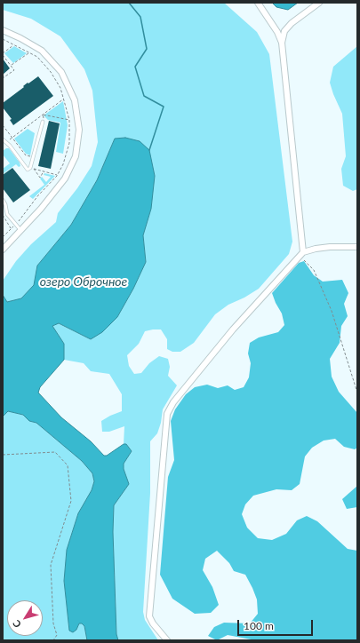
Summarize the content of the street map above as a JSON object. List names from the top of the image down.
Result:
{
  "water": ["озеро Оброчное"],
  "scale_bar": "100 m",
  "north": "bottom left"
}
